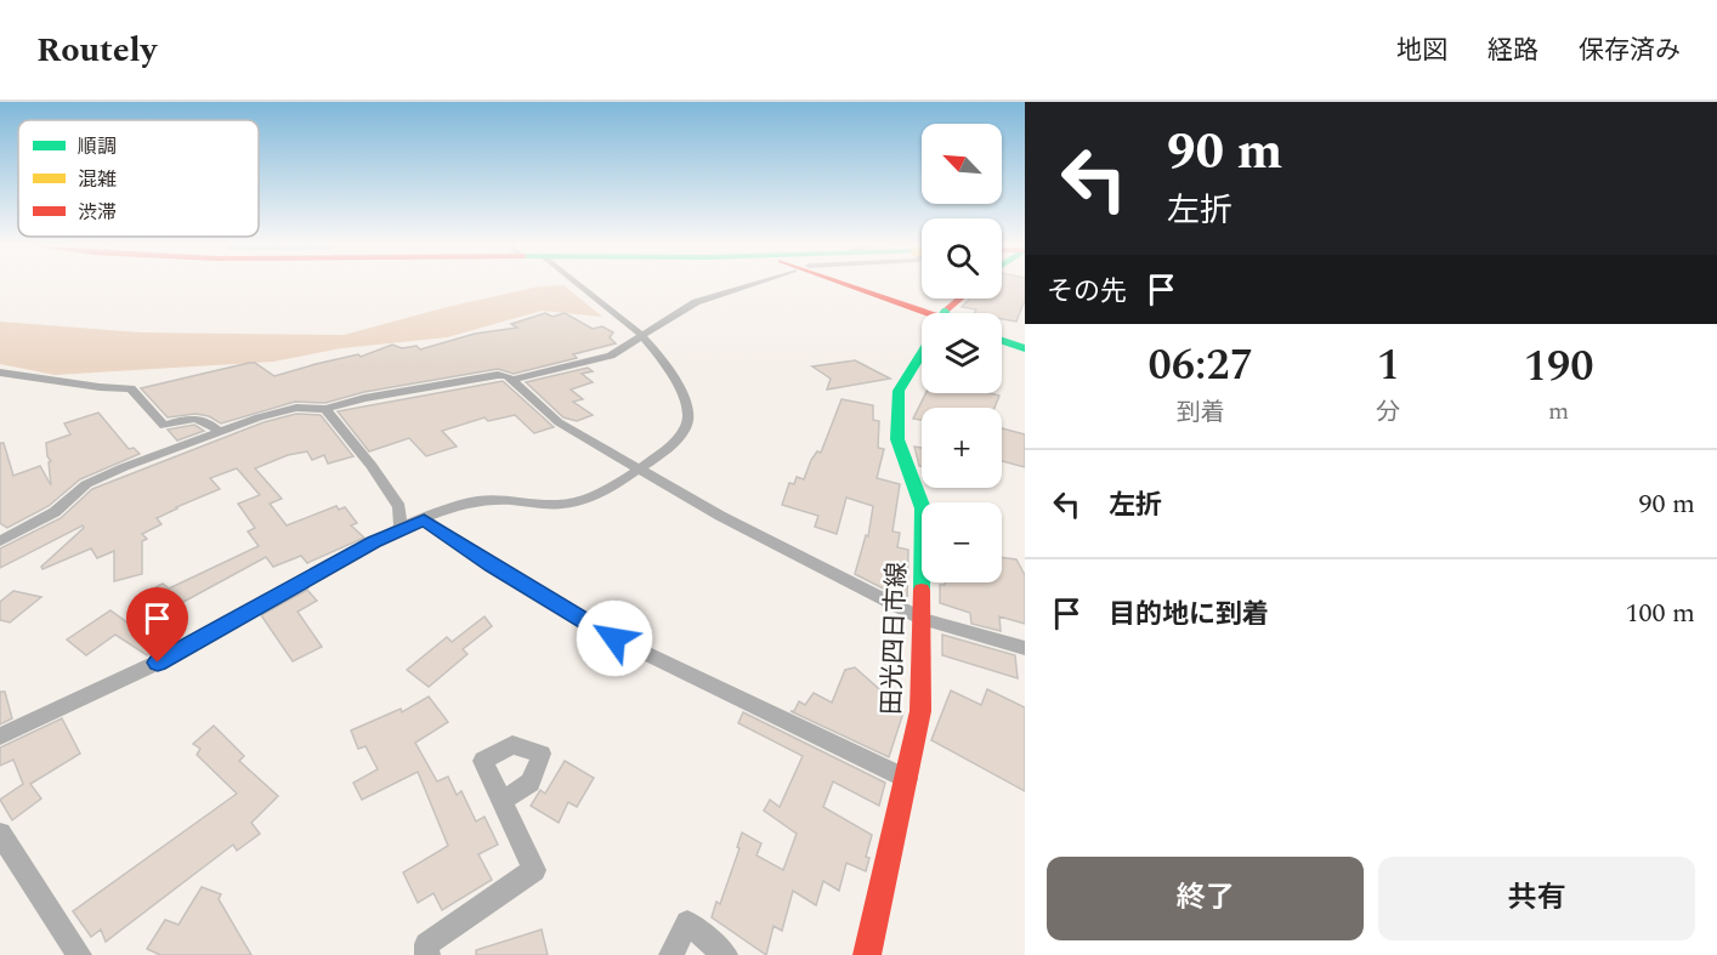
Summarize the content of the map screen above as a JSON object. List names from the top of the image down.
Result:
{
  "streets": {
    "main road": ["田光四日市線"]
  },
  "legend": ["順調", "混雑", "渋滞"],
  "north": "top left",
  "page": {
    "header": "Routely",
    "nav": ["地図", "経路", "保存済み"],
    "turn": ["90 m", "左折"],
    "map_buttons": ["+", "−"],
    "then": "その先",
    "eta": [
      "06:27",
      "到着",
      "1",
      "分",
      "190",
      "m"
    ],
    "list": [
      {
        "name": "左折",
        "value": "90 m"
      },
      {
        "name": "目的地に到着",
        "value": "100 m"
      }
    ],
    "buttons": ["終了", "共有"]
  }
}
